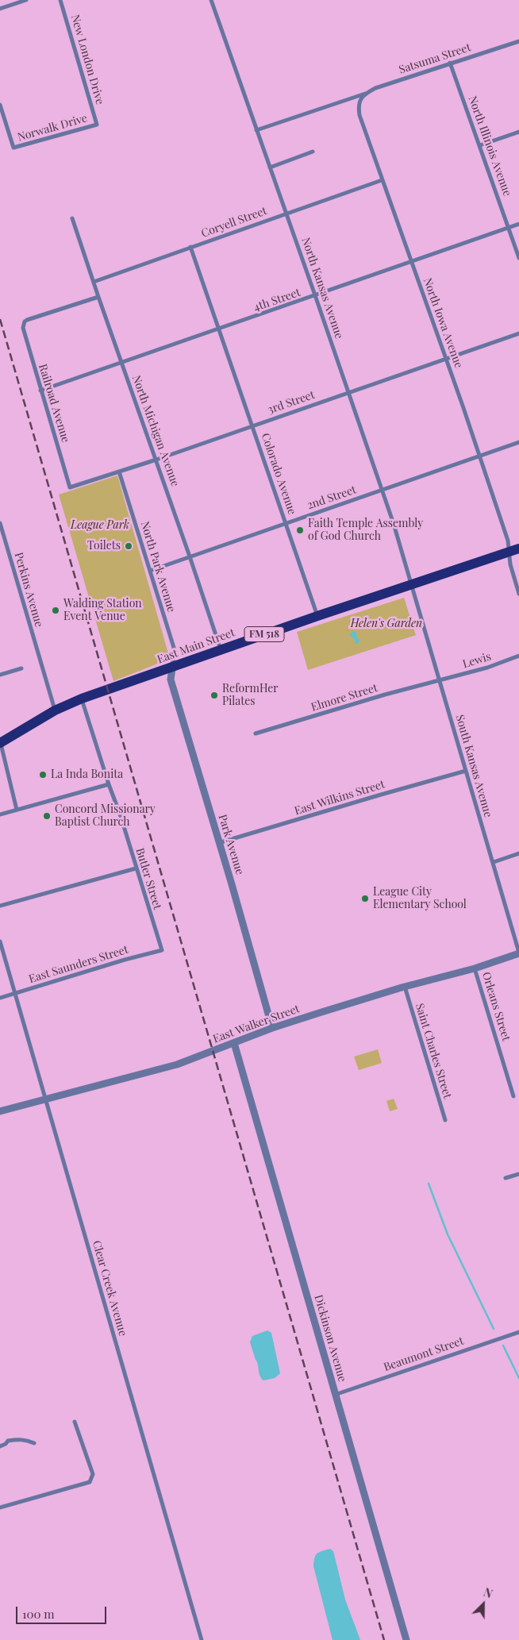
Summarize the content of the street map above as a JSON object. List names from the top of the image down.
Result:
{
  "streets": {
    "main road": ["FM 518", "East Main Street"],
    "street": [
      "Satsuma Street",
      "New London Drive",
      "Norwalk Drive",
      "North Illinois Avenue",
      "Coryell Street",
      "North Kansas Avenue",
      "4th Street",
      "North Iowa Avenue",
      "3rd Street",
      "Railroad Avenue",
      "North Michigan Avenue",
      "Colorado Avenue",
      "2nd Street",
      "North Park Avenue",
      "Perkins Avenue",
      "Lewis",
      "Elmore Street",
      "South Kansas Avenue",
      "East Wilkins Street",
      "Park Avenue",
      "Butler Street",
      "East Saunders Street",
      "Orleans Street",
      "East Walker Street",
      "Saint Charles Street",
      "Clear Creek Avenue",
      "Dickinson Avenue",
      "Beaumont Street"
    ]
  },
  "crossings": [
    ["Satsuma Street", "North Illinois Avenue"],
    ["Satsuma Street", "North Iowa Avenue"],
    ["New London Drive", "Norwalk Drive"],
    ["North Illinois Avenue", "4th Street"],
    ["Coryell Street", "North Kansas Avenue"],
    ["Coryell Street", "North Iowa Avenue"],
    ["Coryell Street", "North Michigan Avenue"],
    ["Coryell Street", "Colorado Avenue"],
    ["North Kansas Avenue", "4th Street"],
    ["North Kansas Avenue", "3rd Street"],
    ["North Kansas Avenue", "2nd Street"],
    ["North Kansas Avenue", "East Main Street"],
    ["North Kansas Avenue", "South Kansas Avenue"],
    ["4th Street", "North Iowa Avenue"],
    ["4th Street", "Railroad Avenue"],
    ["4th Street", "North Michigan Avenue"],
    ["4th Street", "Colorado Avenue"],
    ["North Iowa Avenue", "3rd Street"],
    ["North Iowa Avenue", "2nd Street"],
    ["North Iowa Avenue", "East Main Street"],
    ["3rd Street", "Railroad Avenue"],
    ["3rd Street", "North Michigan Avenue"],
    ["3rd Street", "Colorado Avenue"],
    ["3rd Street", "North Park Avenue"],
    ["Railroad Avenue", "North Michigan Avenue"],
    ["North Michigan Avenue", "2nd Street"],
    ["North Michigan Avenue", "East Main Street"],
    ["Colorado Avenue", "2nd Street"],
    ["Colorado Avenue", "East Main Street"],
    ["2nd Street", "North Park Avenue"],
    ["North Park Avenue", "East Main Street"],
    ["North Park Avenue", "Park Avenue"],
    ["Perkins Avenue", "East Main Street"],
    ["East Main Street", "South Kansas Avenue"],
    ["East Main Street", "Park Avenue"],
    ["East Main Street", "Butler Street"],
    ["Lewis", "Elmore Street"],
    ["Lewis", "South Kansas Avenue"],
    ["Elmore Street", "South Kansas Avenue"],
    ["South Kansas Avenue", "East Wilkins Street"],
    ["South Kansas Avenue", "East Walker Street"],
    ["East Wilkins Street", "Park Avenue"],
    ["Park Avenue", "East Walker Street"],
    ["Butler Street", "East Saunders Street"],
    ["East Saunders Street", "Clear Creek Avenue"],
    ["Orleans Street", "East Walker Street"],
    ["East Walker Street", "Saint Charles Street"],
    ["East Walker Street", "Clear Creek Avenue"],
    ["East Walker Street", "Dickinson Avenue"],
    ["Dickinson Avenue", "Beaumont Street"]
  ],
  "parks": ["League Park", "Helen's Garden"],
  "places": [
    "Faith Temple Assembly of God Church",
    "Toilets",
    "Walding Station Event Venue",
    "ReformHer Pilates",
    "La Inda Bonita",
    "Concord Missionary Baptist Church",
    "League City Elementary School"
  ],
  "scale_bar": "100 m",
  "north": "top right"
}
